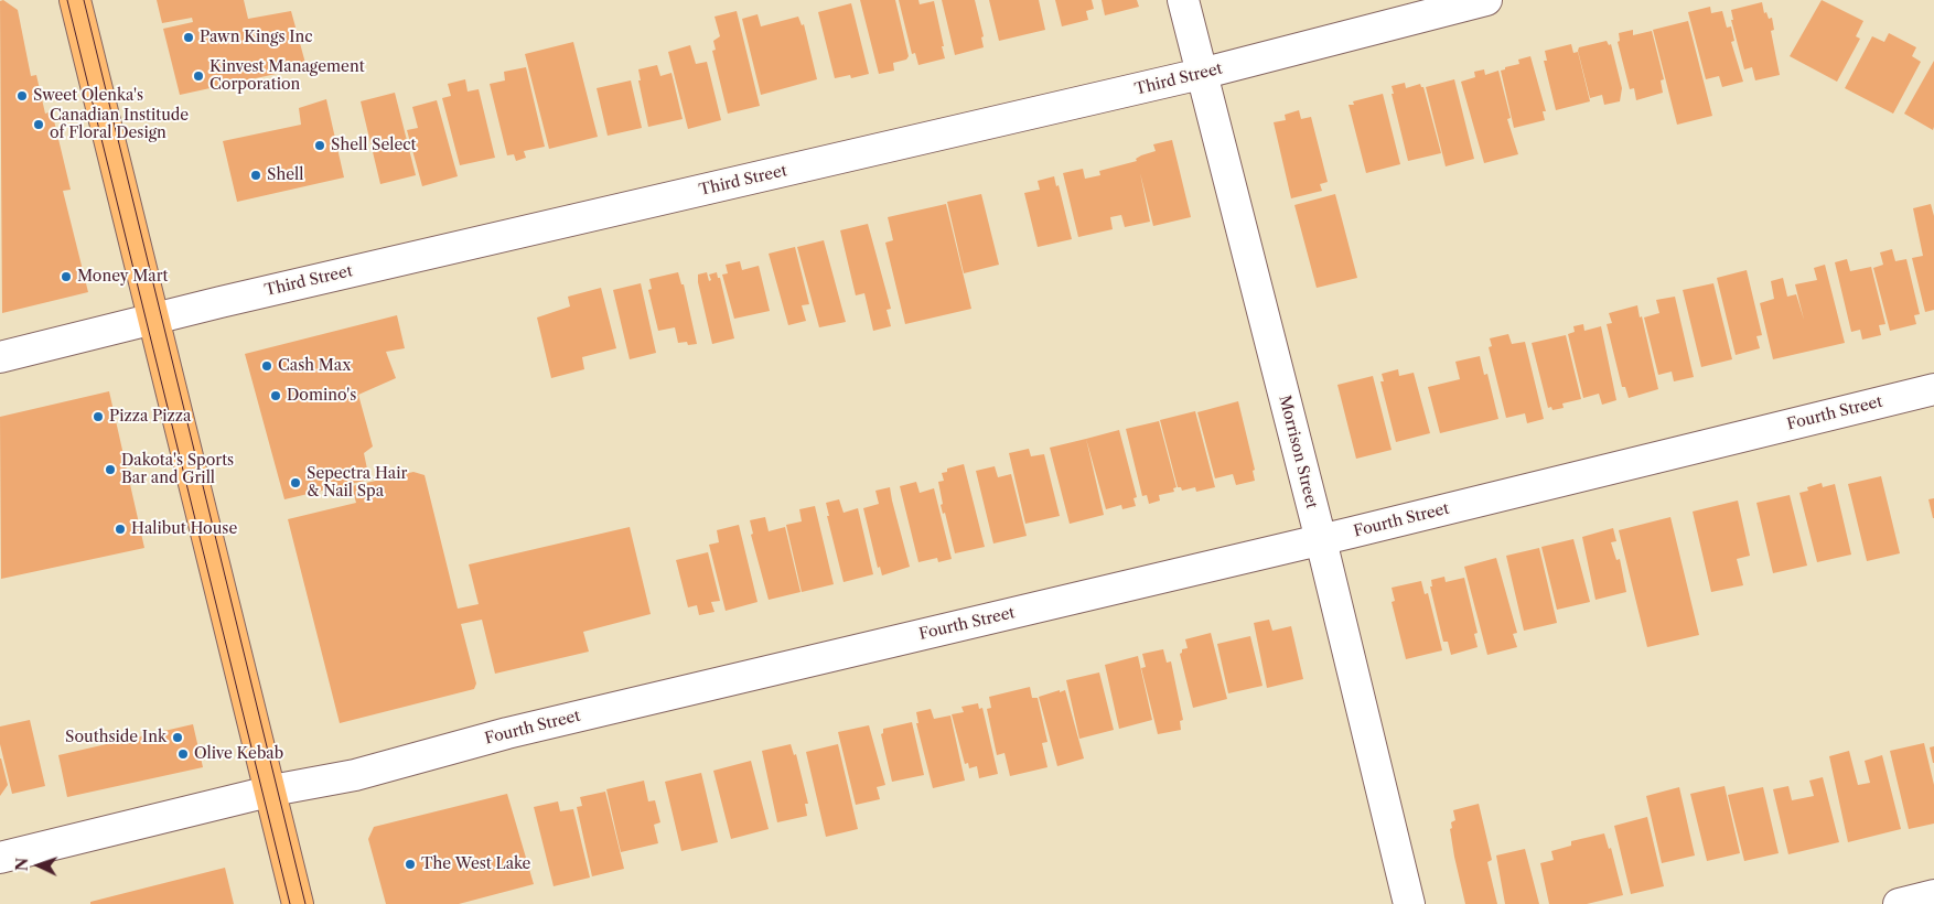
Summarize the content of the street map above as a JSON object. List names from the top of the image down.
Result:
{
  "streets": {
    "street": ["Third Street", "Fourth Street", "Morrison Street"]
  },
  "crossings": [
    ["Third Street", "Morrison Street"],
    ["Fourth Street", "Morrison Street"]
  ],
  "places": [
    "Pawn Kings Inc",
    "Kinvest Management Corporation",
    "Sweet Olenka's",
    "Canadian Institude of Floral Design",
    "Shell Select",
    "Shell",
    "Money Mart",
    "Cash Max",
    "Domino's",
    "Pizza Pizza",
    "Dakota's Sports Bar and Grill",
    "Sepectra Hair & Nail Spa",
    "Halibut House",
    "Southside Ink",
    "Olive Kebab",
    "The West Lake"
  ],
  "north": "left"
}
